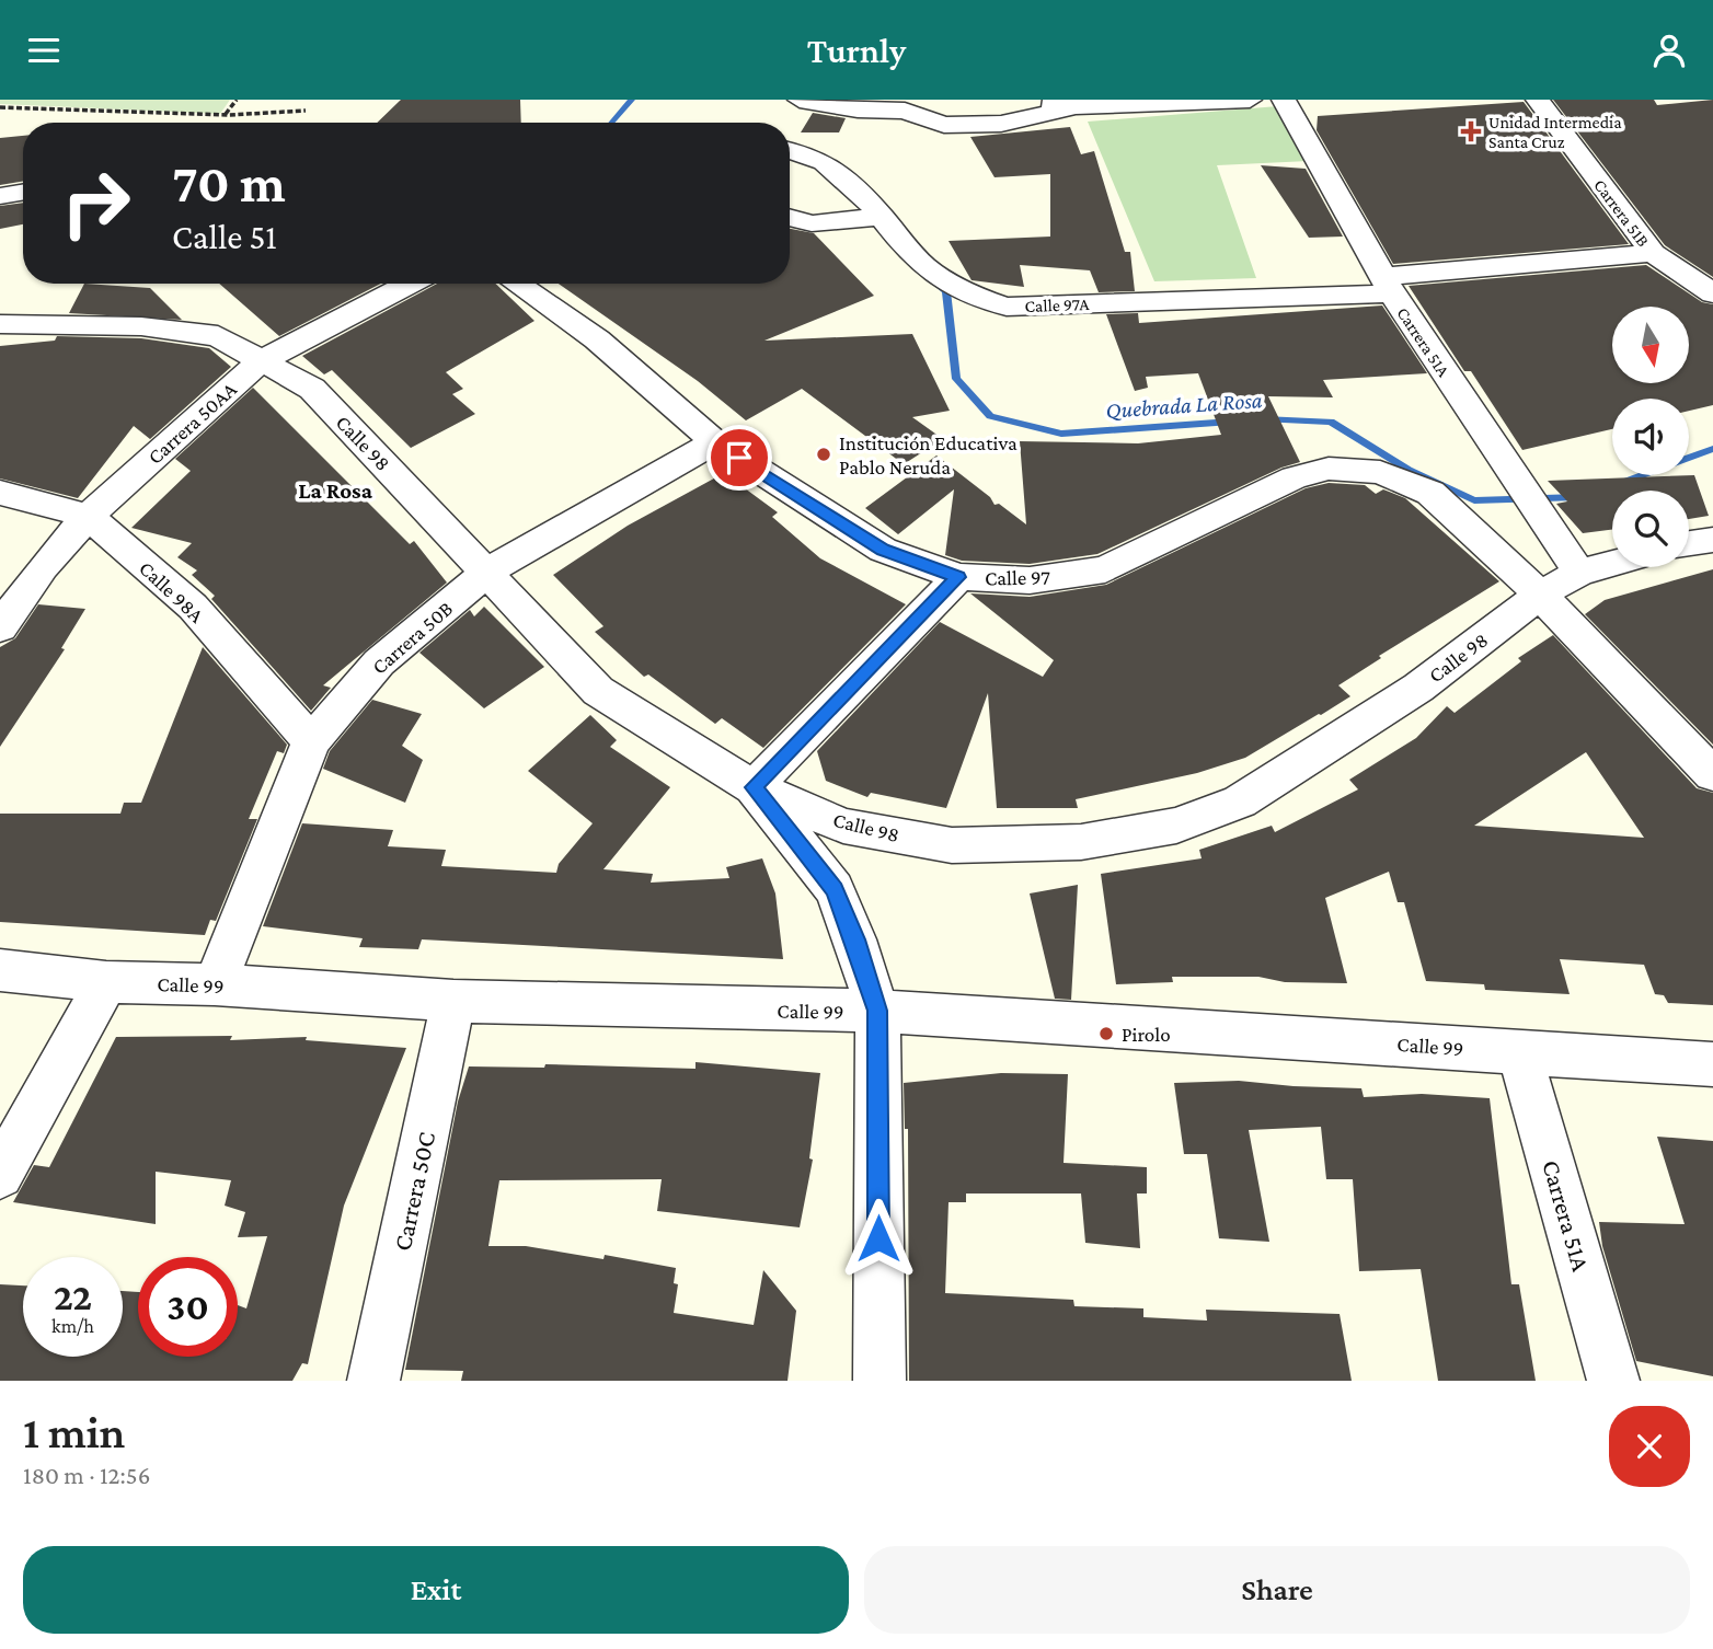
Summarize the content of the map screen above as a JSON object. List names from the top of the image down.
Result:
{
  "streets": {
    "street": [
      "Carrera 51B",
      "Calle 97A",
      "Carrera 51A",
      "Carrera 50AA",
      "Calle 98",
      "Calle 97",
      "Calle 98A",
      "Carrera 50B",
      "Calle 99",
      "Carrera 50C"
    ]
  },
  "crossings": [
    ["Carrera 51B", "Calle 97A"],
    ["Calle 97A", "Carrera 51A"],
    ["Carrera 51A", "Calle 98"],
    ["Carrera 51A", "Calle 99"],
    ["Carrera 50AA", "Calle 98"],
    ["Carrera 50AA", "Calle 98A"],
    ["Calle 98", "Calle 97"],
    ["Calle 98", "Carrera 50B"],
    ["Calle 97", "Carrera 50B"],
    ["Calle 98A", "Carrera 50B"],
    ["Carrera 50B", "Calle 99"],
    ["Calle 99", "Carrera 50C"]
  ],
  "districts": ["La Rosa"],
  "water": ["Quebrada La Rosa"],
  "places": {
    "health": ["Unidad Intermedia Santa Cruz"],
    "other": ["Institución Educativa Pablo Neruda", "Pirolo"]
  },
  "north": "bottom",
  "page": {
    "header": "Turnly",
    "turn": ["70 m", "Calle 51"],
    "speed": "22 km/h",
    "limit": "30",
    "heading": ["1 min", "180 m · 12:56"],
    "buttons": ["Exit", "Share"]
  }
}
